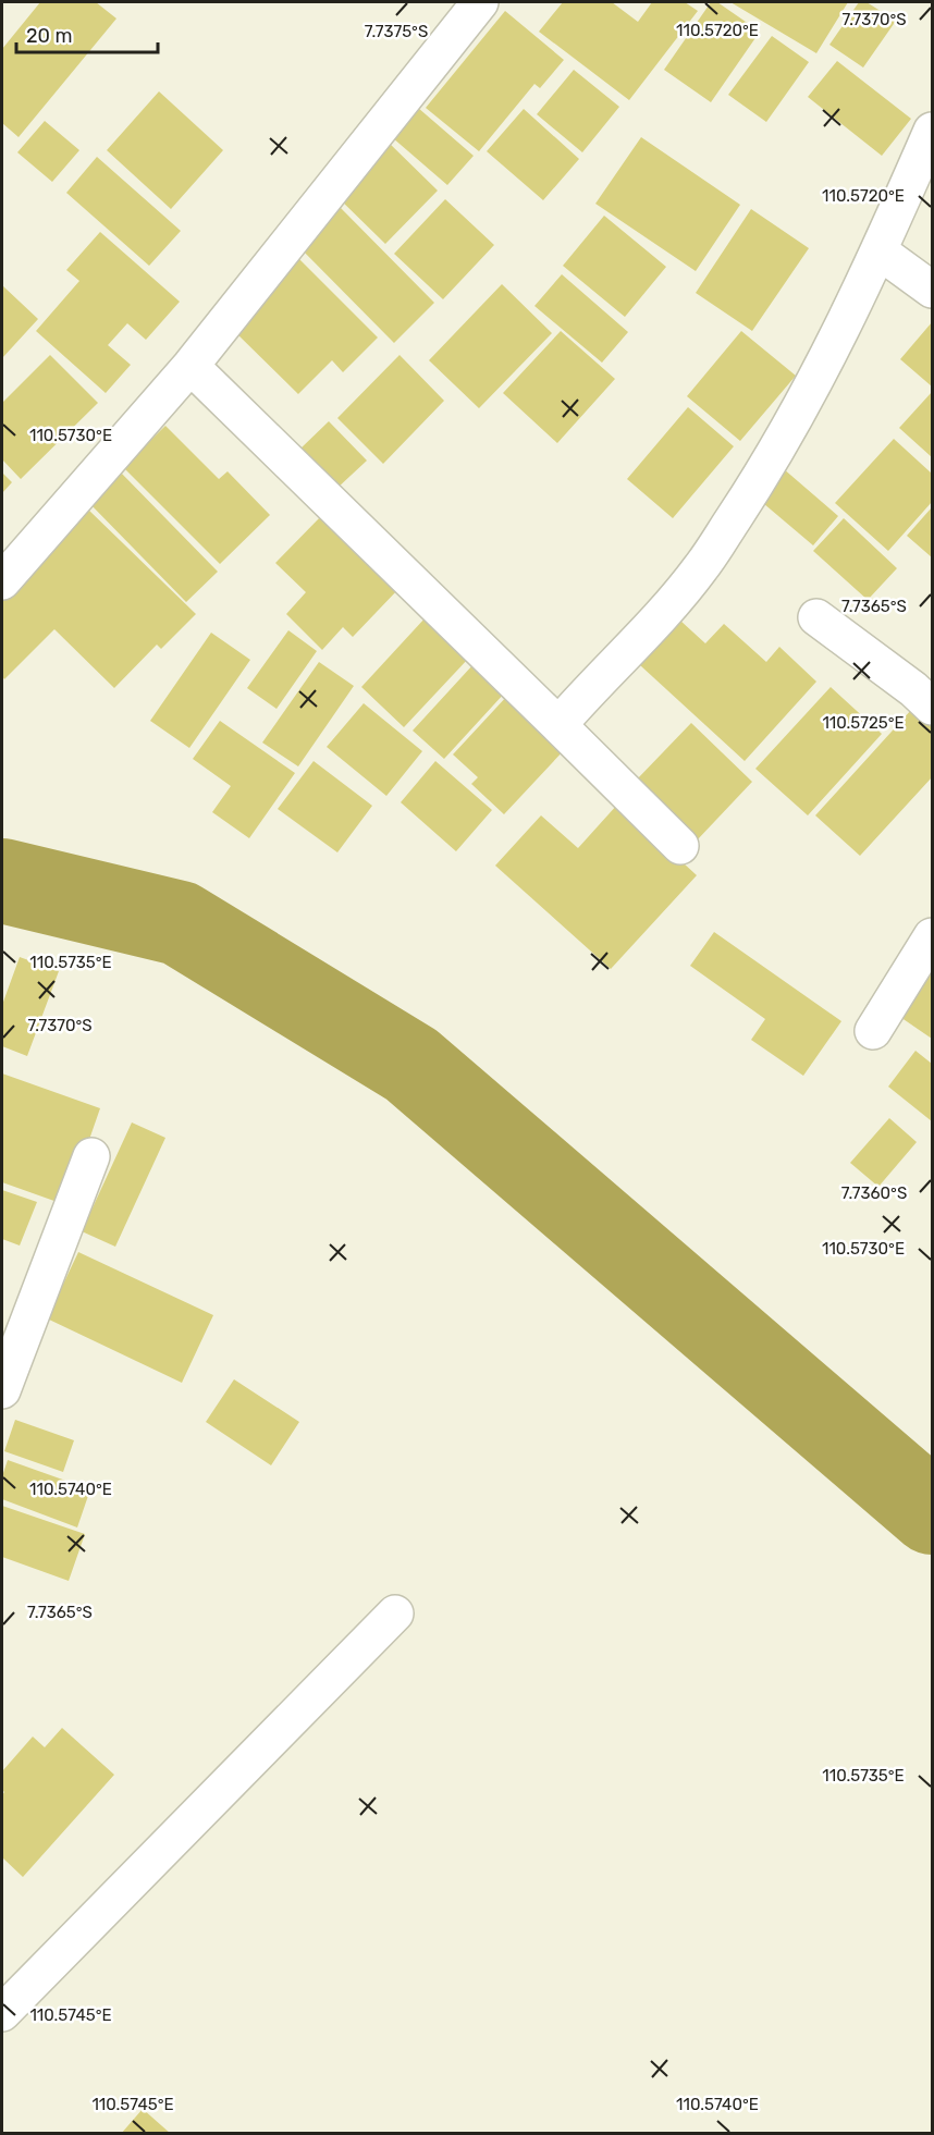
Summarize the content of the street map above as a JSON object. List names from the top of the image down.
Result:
{
  "scale_bar": "20 m",
  "coordinates": [
    "7.7370°S",
    "110.5720°E",
    "7.7375°S",
    "110.5730°E",
    "7.7365°S",
    "110.5725°E",
    "110.5735°E",
    "7.7360°S",
    "110.5740°E",
    "110.5745°E"
  ]
}
